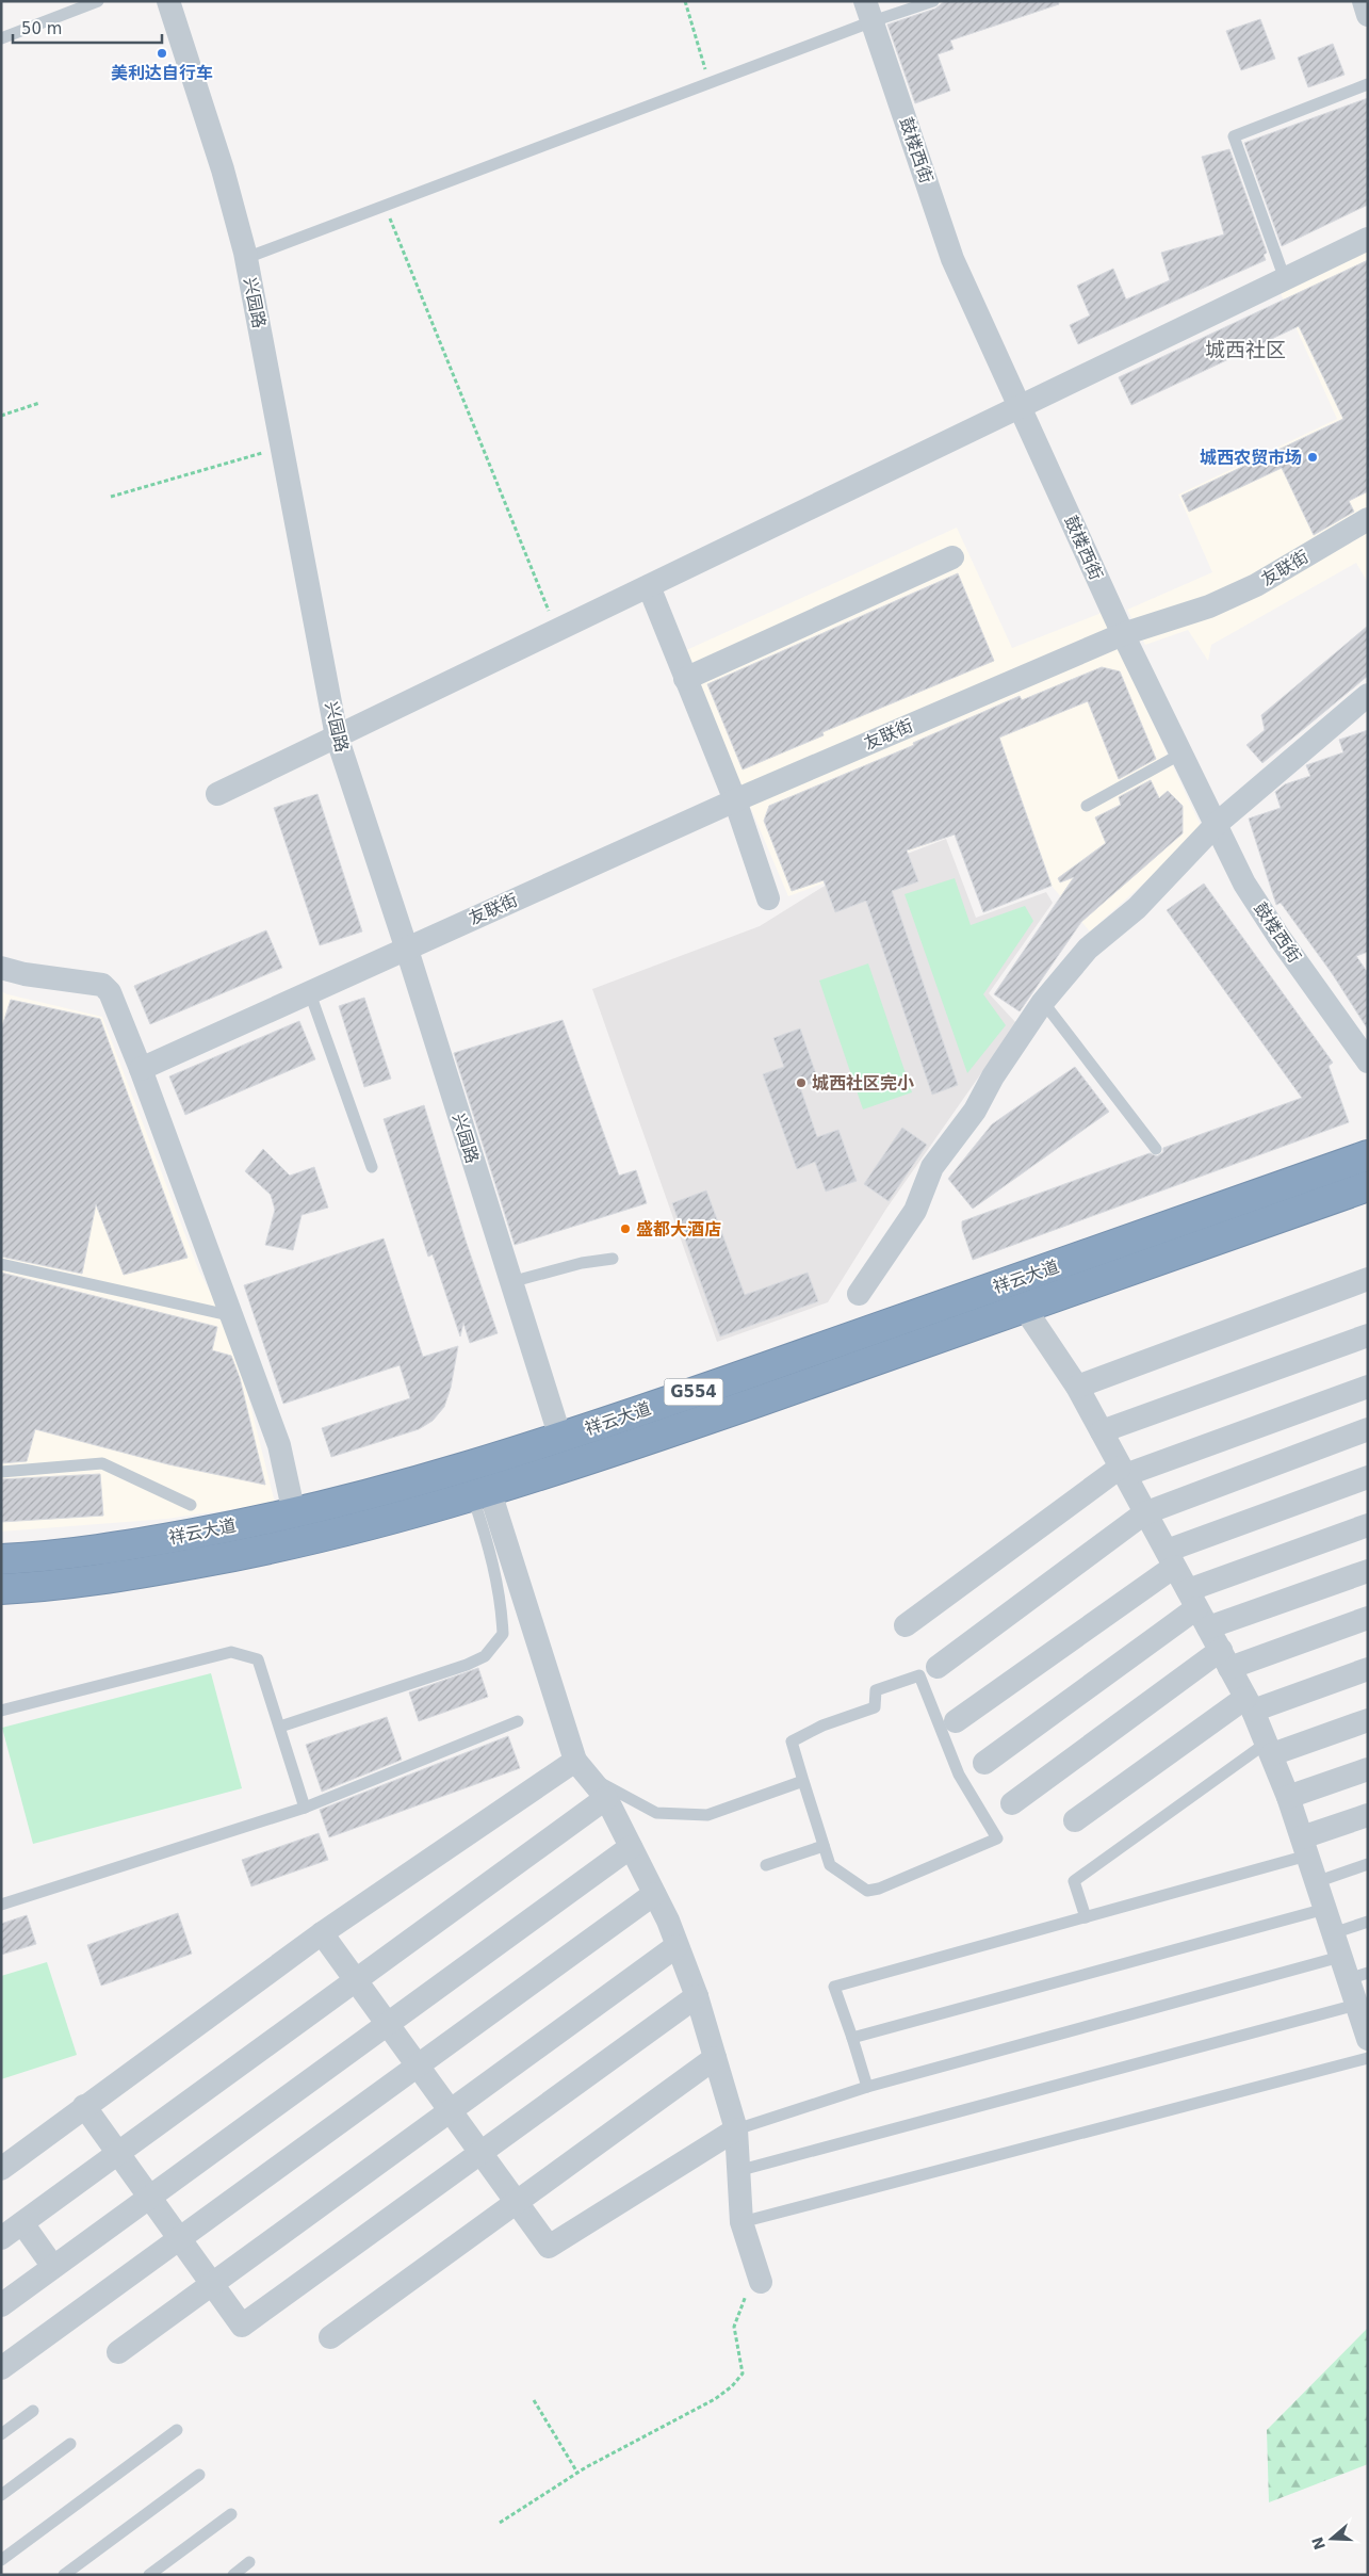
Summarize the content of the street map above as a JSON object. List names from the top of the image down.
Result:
{
  "streets": {
    "highway": ["祥云大道", "G554"],
    "street": ["鼓楼西街", "兴园路", "友联街"]
  },
  "crossings": [
    ["鼓楼西街", "友联街"],
    ["兴园路", "友联街"],
    ["兴园路", "祥云大道"]
  ],
  "districts": ["城西社区"],
  "places": [
    "美利达自行车",
    "城西农贸市场",
    "城西社区完小",
    "盛都大酒店"
  ],
  "scale_bar": "50 m",
  "north": "left"
}
